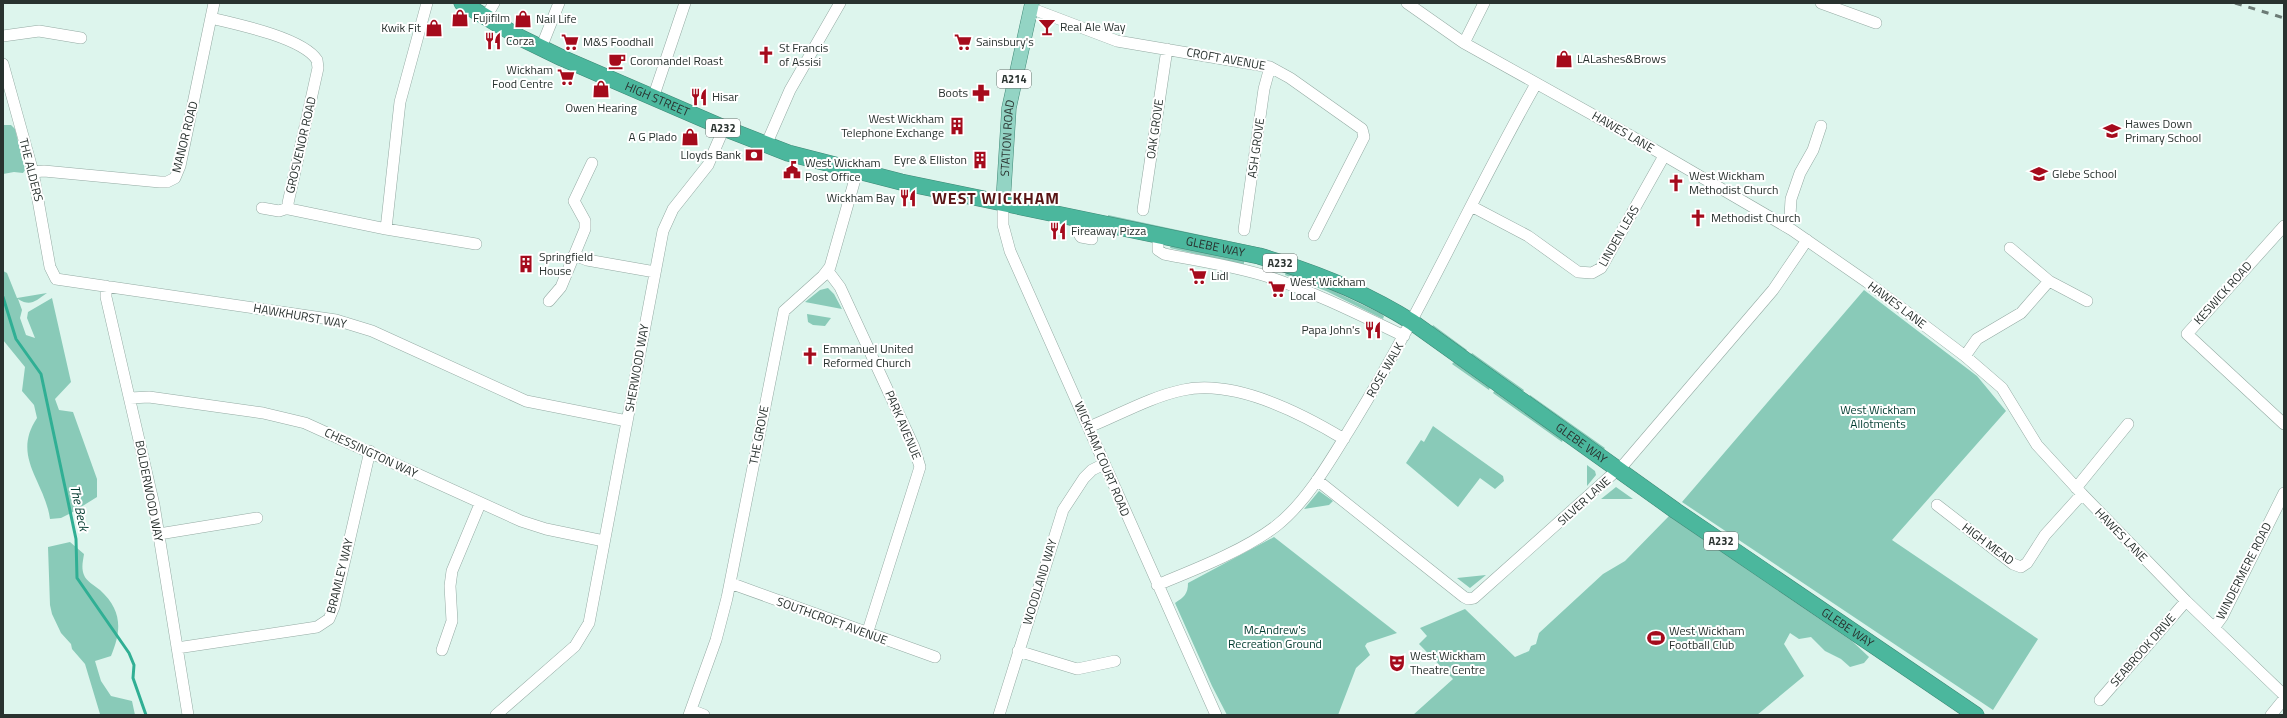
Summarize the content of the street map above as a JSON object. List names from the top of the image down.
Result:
{
  "streets": {
    "highway": ["HIGH STREET", "A232", "GLEBE WAY"],
    "main road": ["A214", "STATION ROAD"],
    "street": [
      "CROFT AVENUE",
      "OAK GROVE",
      "HAWES LANE",
      "MANOR ROAD",
      "GROSVENOR ROAD",
      "ASH GROVE",
      "THE ALDERS",
      "LINDEN LEAS",
      "KESWICK ROAD",
      "HAWKHURST WAY",
      "SHERWOOD WAY",
      "ROSE WALK",
      "PARK AVENUE",
      "THE GROVE",
      "CHESSINGTON WAY",
      "WICKHAM COURT ROAD",
      "BOLDERWOOD WAY",
      "SILVER LANE",
      "HIGH MEAD",
      "WINDERMERE ROAD",
      "BRAMLEY WAY",
      "WOODLAND WAY",
      "SOUTHCROFT AVENUE",
      "SEABROOK DRIVE"
    ]
  },
  "crossings": [
    ["CROFT AVENUE", "OAK GROVE"],
    ["CROFT AVENUE", "STATION ROAD"],
    ["CROFT AVENUE", "ASH GROVE"],
    ["HIGH STREET", "STATION ROAD"],
    ["HIGH STREET", "GLEBE WAY"],
    ["HIGH STREET", "SHERWOOD WAY"],
    ["HIGH STREET", "THE GROVE"],
    ["HIGH STREET", "WICKHAM COURT ROAD"],
    ["HAWES LANE", "LINDEN LEAS"],
    ["HAWES LANE", "ROSE WALK"],
    ["HAWES LANE", "SILVER LANE"],
    ["HAWES LANE", "HIGH MEAD"],
    ["HAWES LANE", "WINDERMERE ROAD"],
    ["HAWES LANE", "SEABROOK DRIVE"],
    ["MANOR ROAD", "GROSVENOR ROAD"],
    ["MANOR ROAD", "THE ALDERS"],
    ["STATION ROAD", "GLEBE WAY"],
    ["STATION ROAD", "WICKHAM COURT ROAD"],
    ["THE ALDERS", "HAWKHURST WAY"],
    ["LINDEN LEAS", "ROSE WALK"],
    ["GLEBE WAY", "ROSE WALK"],
    ["GLEBE WAY", "WICKHAM COURT ROAD"],
    ["GLEBE WAY", "SILVER LANE"],
    ["HAWKHURST WAY", "SHERWOOD WAY"],
    ["HAWKHURST WAY", "BOLDERWOOD WAY"],
    ["SHERWOOD WAY", "CHESSINGTON WAY"],
    ["ROSE WALK", "WICKHAM COURT ROAD"],
    ["ROSE WALK", "SILVER LANE"],
    ["PARK AVENUE", "THE GROVE"],
    ["PARK AVENUE", "SOUTHCROFT AVENUE"],
    ["THE GROVE", "SOUTHCROFT AVENUE"],
    ["CHESSINGTON WAY", "BOLDERWOOD WAY"],
    ["CHESSINGTON WAY", "BRAMLEY WAY"],
    ["WICKHAM COURT ROAD", "WOODLAND WAY"],
    ["BOLDERWOOD WAY", "BRAMLEY WAY"]
  ],
  "districts": ["WEST WICKHAM"],
  "water": ["The Beck"],
  "parks": ["West Wickham Allotments", "McAndrew's Recreation Ground"],
  "places": {
    "shop": [
      "Fujifilm",
      "Nail Life",
      "Kwik Fit",
      "LALashes&Brows",
      "Owen Hearing",
      "A G Plado"
    ],
    "bar": ["Real Ale Way"],
    "restaurant": [
      "Corza",
      "Hisar",
      "Wickham Bay",
      "Fireaway Pizza",
      "Papa John's"
    ],
    "supermarket": [
      "M&S Foodhall",
      "Sainsbury's",
      "Wickham Food Centre",
      "Lidl",
      "West Wickham Local"
    ],
    "church": [
      "St Francis of Assisi",
      "West Wickham Methodist Church",
      "Methodist Church",
      "Emmanuel United Reformed Church"
    ],
    "cafe": ["Coromandel Roast"],
    "pharmacy": ["Boots"],
    "building": ["West Wickham Telephone Exchange", "Eyre & Elliston", "Springfield House"],
    "school or university": ["Hawes Down Primary School", "Glebe School"],
    "bank": ["Lloyds Bank"],
    "public building": ["West Wickham Post Office"],
    "sports": ["West Wickham Football Club"],
    "theatre": ["West Wickham Theatre Centre"]
  }
}
